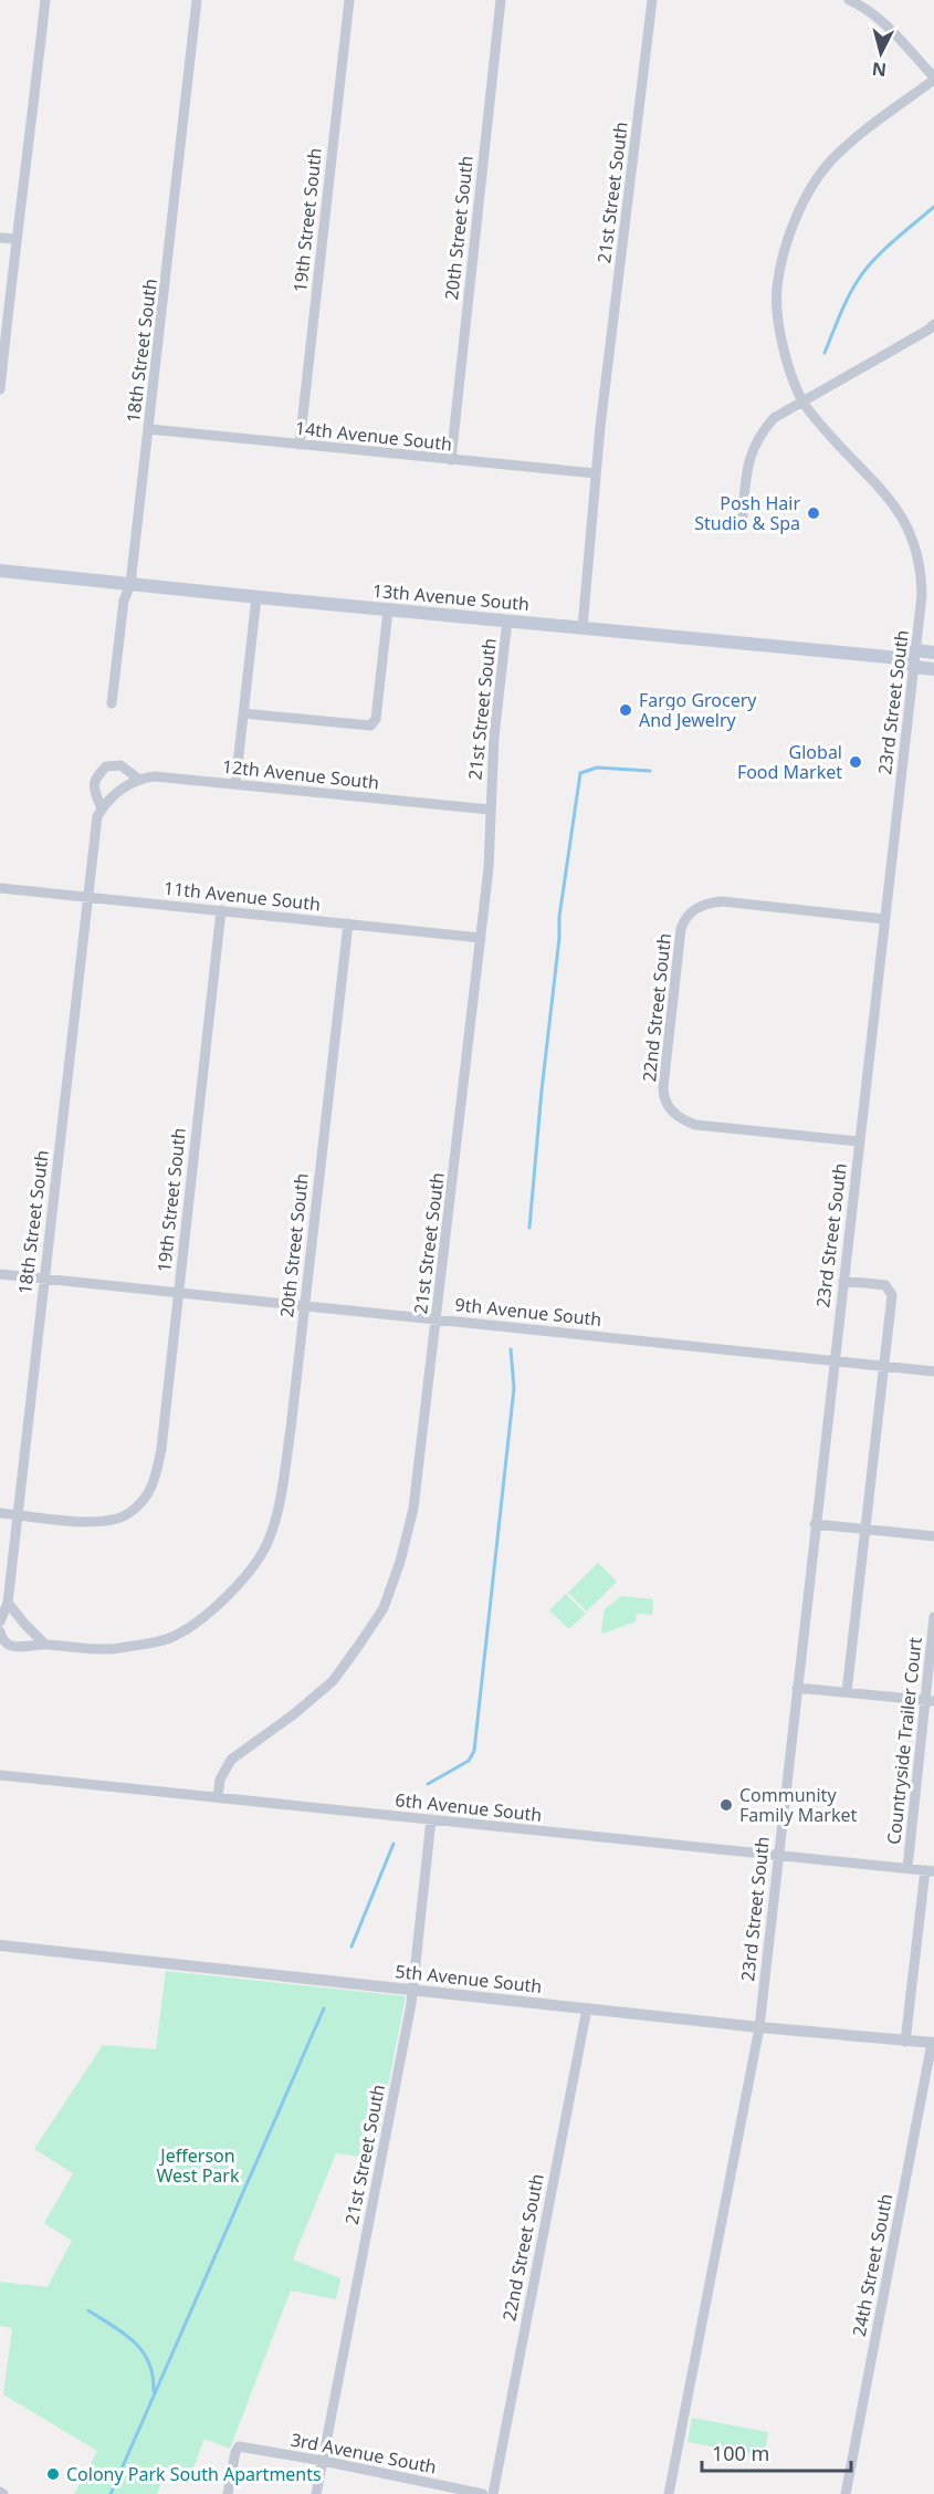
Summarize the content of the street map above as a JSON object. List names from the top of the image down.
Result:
{
  "streets": {
    "main road": ["13th Avenue South"],
    "street": [
      "21st Street South",
      "19th Street South",
      "20th Street South",
      "18th Street South",
      "14th Avenue South",
      "23rd Street South",
      "12th Avenue South",
      "11th Avenue South",
      "22nd Street South",
      "9th Avenue South",
      "Countryside Trailer Court",
      "6th Avenue South",
      "5th Avenue South",
      "24th Street South",
      "3rd Avenue South"
    ]
  },
  "crossings": [
    ["21st Street South", "14th Avenue South"],
    ["21st Street South", "13th Avenue South"],
    ["21st Street South", "12th Avenue South"],
    ["21st Street South", "11th Avenue South"],
    ["21st Street South", "9th Avenue South"],
    ["21st Street South", "6th Avenue South"],
    ["21st Street South", "5th Avenue South"],
    ["21st Street South", "3rd Avenue South"],
    ["19th Street South", "18th Street South"],
    ["19th Street South", "14th Avenue South"],
    ["19th Street South", "11th Avenue South"],
    ["19th Street South", "9th Avenue South"],
    ["20th Street South", "14th Avenue South"],
    ["20th Street South", "11th Avenue South"],
    ["20th Street South", "9th Avenue South"],
    ["18th Street South", "14th Avenue South"],
    ["18th Street South", "13th Avenue South"],
    ["18th Street South", "12th Avenue South"],
    ["18th Street South", "11th Avenue South"],
    ["18th Street South", "9th Avenue South"],
    ["13th Avenue South", "23rd Street South"],
    ["23rd Street South", "22nd Street South"],
    ["23rd Street South", "9th Avenue South"],
    ["23rd Street South", "6th Avenue South"],
    ["23rd Street South", "5th Avenue South"],
    ["22nd Street South", "5th Avenue South"],
    ["Countryside Trailer Court", "6th Avenue South"],
    ["5th Avenue South", "24th Street South"]
  ],
  "parks": ["Jefferson West Park"],
  "places": [
    "Posh Hair Studio & Spa",
    "Fargo Grocery And Jewelry",
    "Global Food Market",
    "Community Family Market",
    "Colony Park South Apartments"
  ],
  "scale_bar": "100 m",
  "north": "bottom"
}
